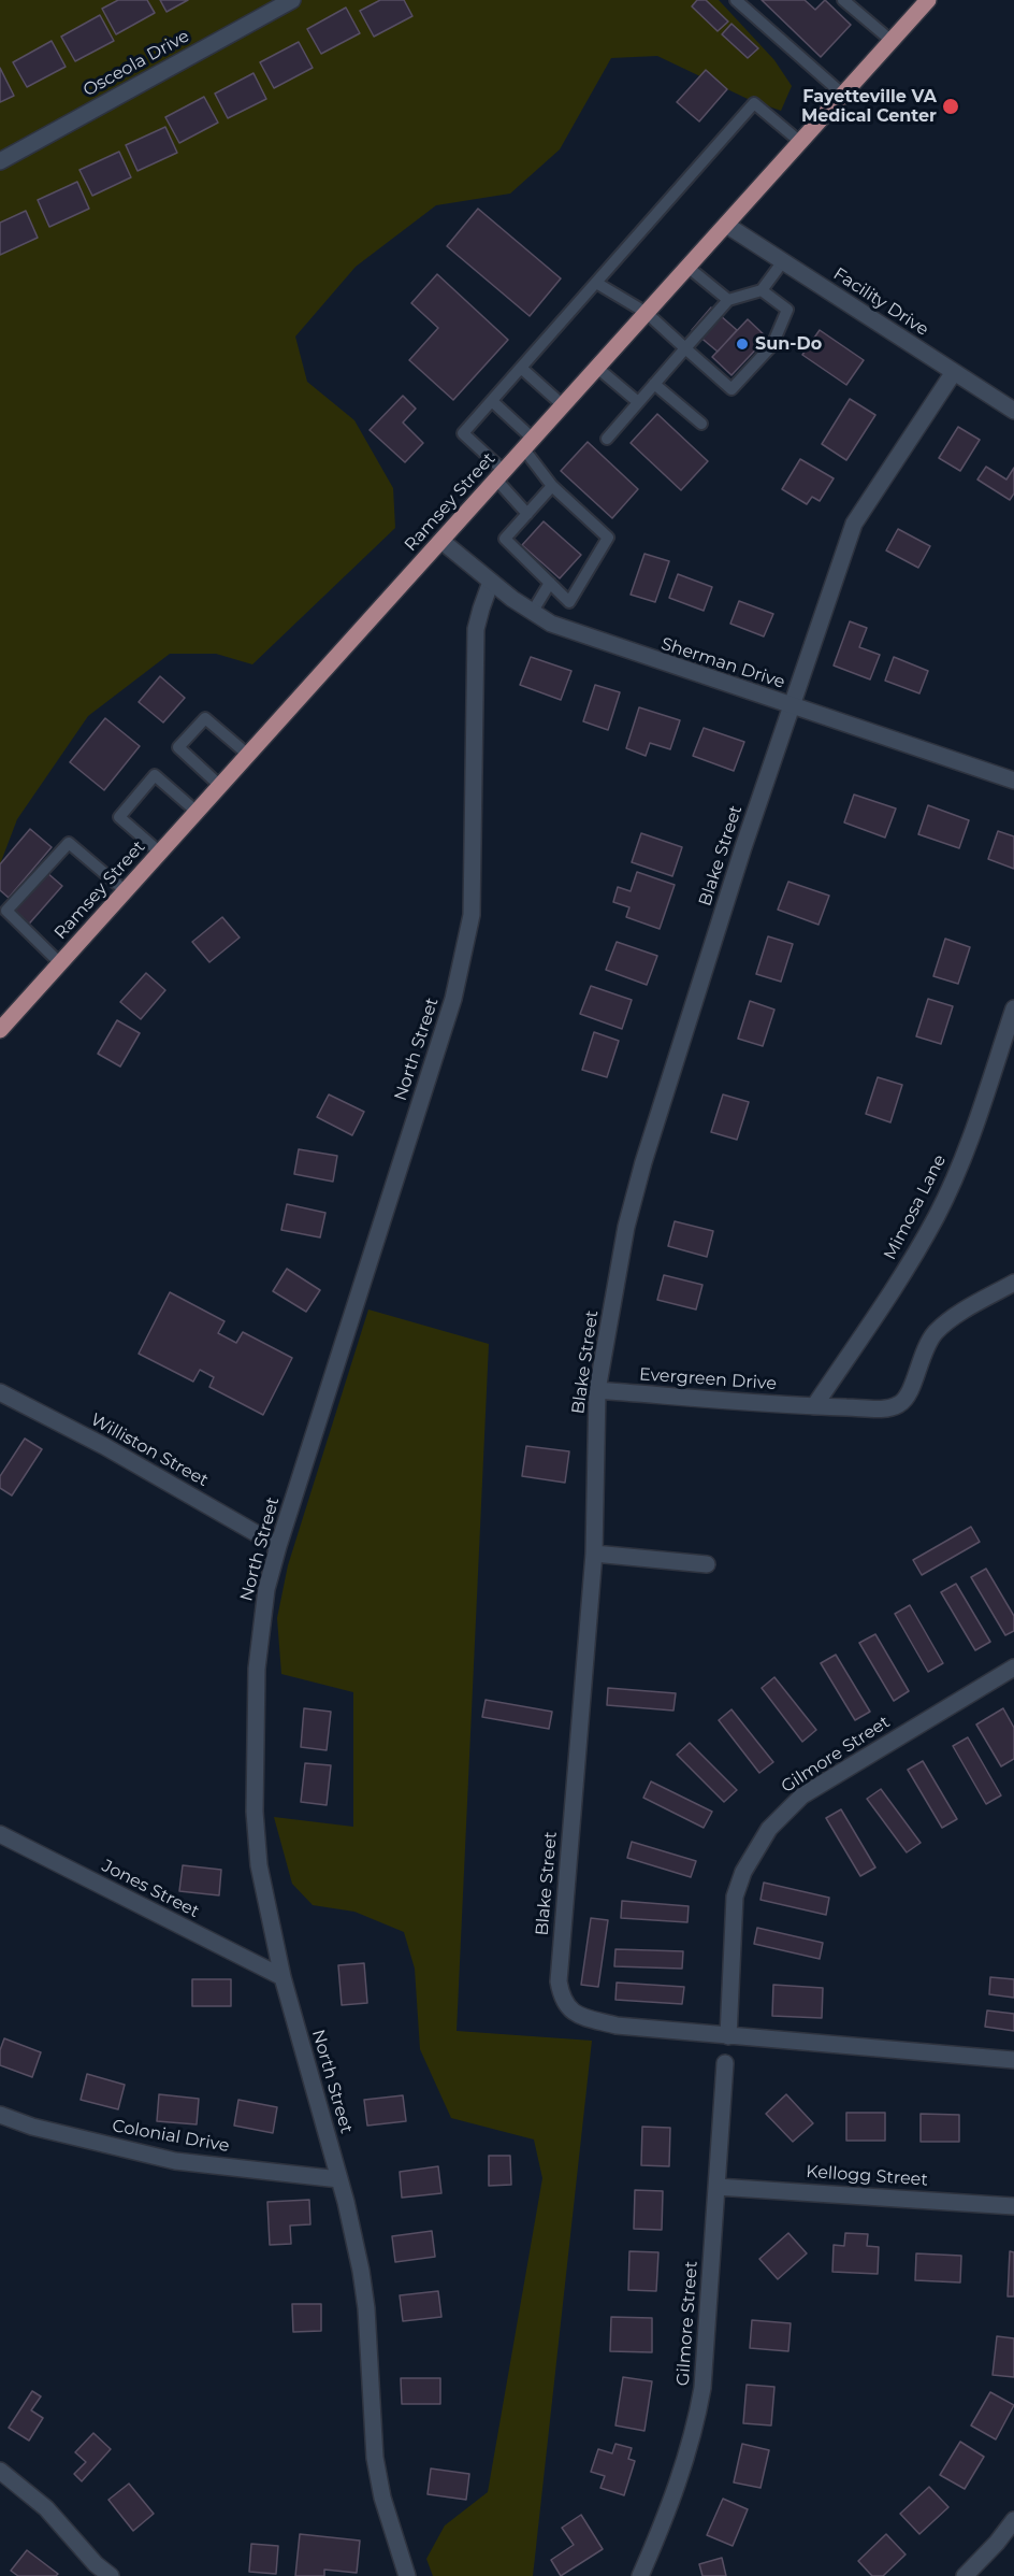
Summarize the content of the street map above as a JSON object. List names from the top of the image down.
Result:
{
  "streets": {
    "main road": ["Ramsey Street"],
    "street": [
      "Osceola Drive",
      "Facility Drive",
      "Sherman Drive",
      "Blake Street",
      "North Street",
      "Mimosa Lane",
      "Evergreen Drive",
      "Williston Street",
      "Gilmore Street",
      "Jones Street",
      "Colonial Drive",
      "Kellogg Street"
    ]
  },
  "crossings": [
    ["Facility Drive", "Ramsey Street"],
    ["Facility Drive", "Blake Street"],
    ["Ramsey Street", "Sherman Drive"],
    ["Sherman Drive", "Blake Street"],
    ["Sherman Drive", "North Street"],
    ["Blake Street", "Evergreen Drive"],
    ["Blake Street", "Gilmore Street"],
    ["North Street", "Williston Street"],
    ["North Street", "Jones Street"],
    ["North Street", "Colonial Drive"],
    ["Mimosa Lane", "Evergreen Drive"],
    ["Gilmore Street", "Kellogg Street"]
  ],
  "places": ["Fayetteville VA Medical Center", "Sun-Do"]
}
